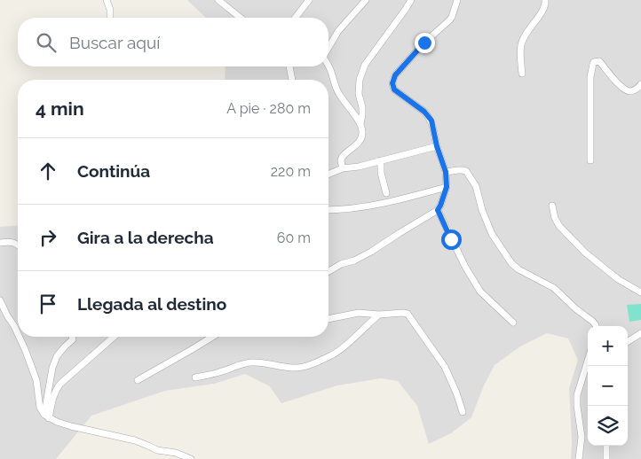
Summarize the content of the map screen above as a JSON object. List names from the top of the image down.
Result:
{
  "page": {
    "search": "Buscar aquí",
    "heading": ["4 min", "A pie · 280 m"],
    "list": [
      ["Continúa", "220 m"],
      ["Gira a la derecha", "60 m"],
      "Llegada al destino"
    ],
    "map_buttons": ["+", "−"]
  }
}
